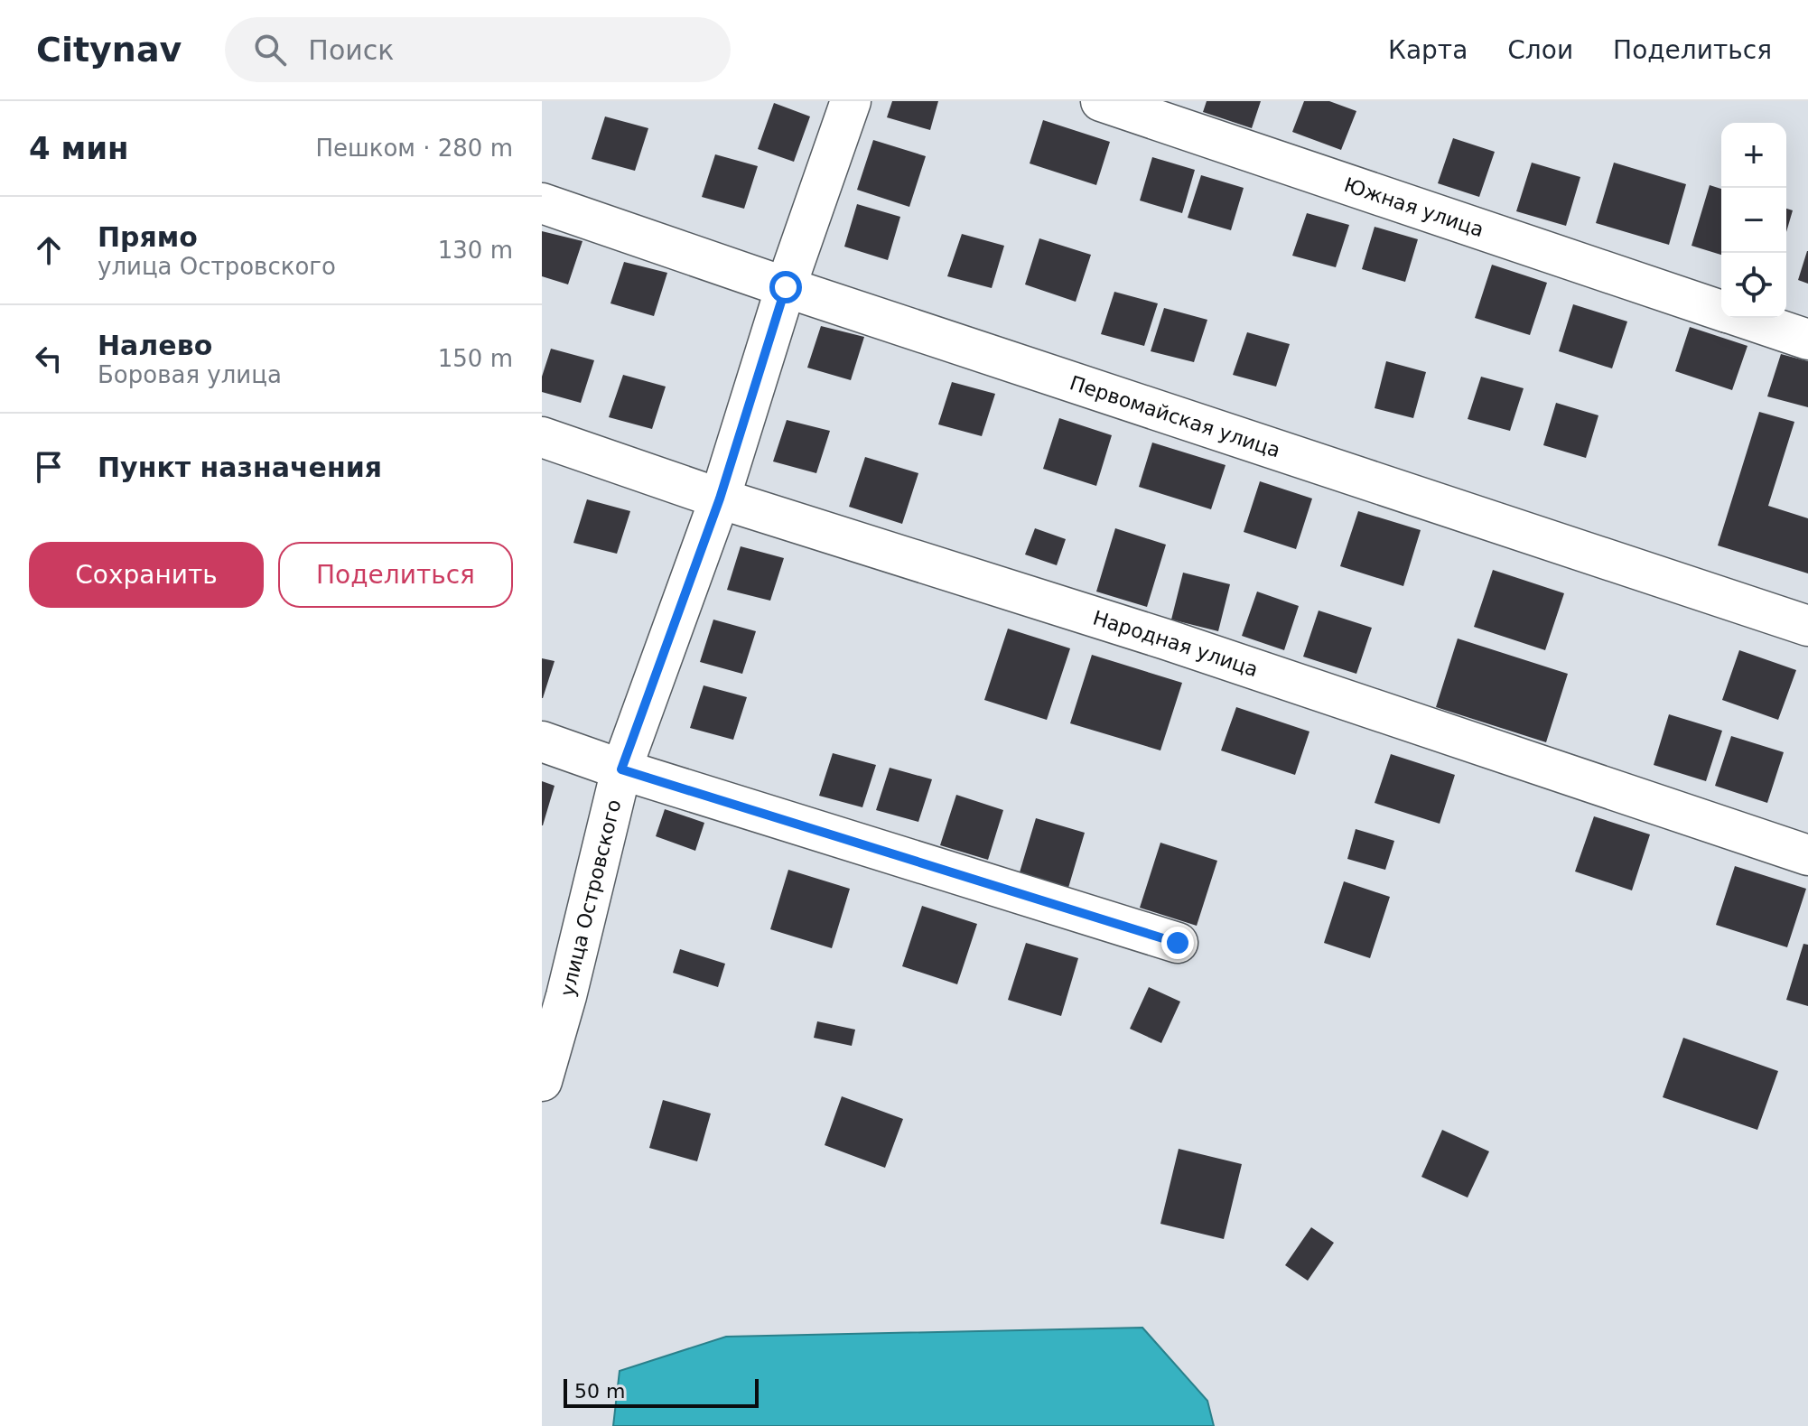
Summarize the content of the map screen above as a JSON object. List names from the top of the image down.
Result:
{
  "streets": {
    "street": [
      "Южная улица",
      "Первомайская улица",
      "Народная улица",
      "улица Островского"
    ]
  },
  "crossings": [
    ["Первомайская улица", "улица Островского"],
    ["Народная улица", "улица Островского"]
  ],
  "scale_bar": "50 m",
  "page": {
    "header": "Citynav",
    "search": "Поиск",
    "nav": ["Карта", "Слои", "Поделиться"],
    "heading": ["4 мин", "Пешком · 280 m"],
    "map_buttons": ["+", "−"],
    "list": [
      ["Прямо", "улица Островского", "130 m"],
      ["Налево", "Боровая улица", "150 m"],
      "Пункт назначения"
    ],
    "buttons": ["Сохранить", "Поделиться"],
    "scale": "50 m"
  }
}
